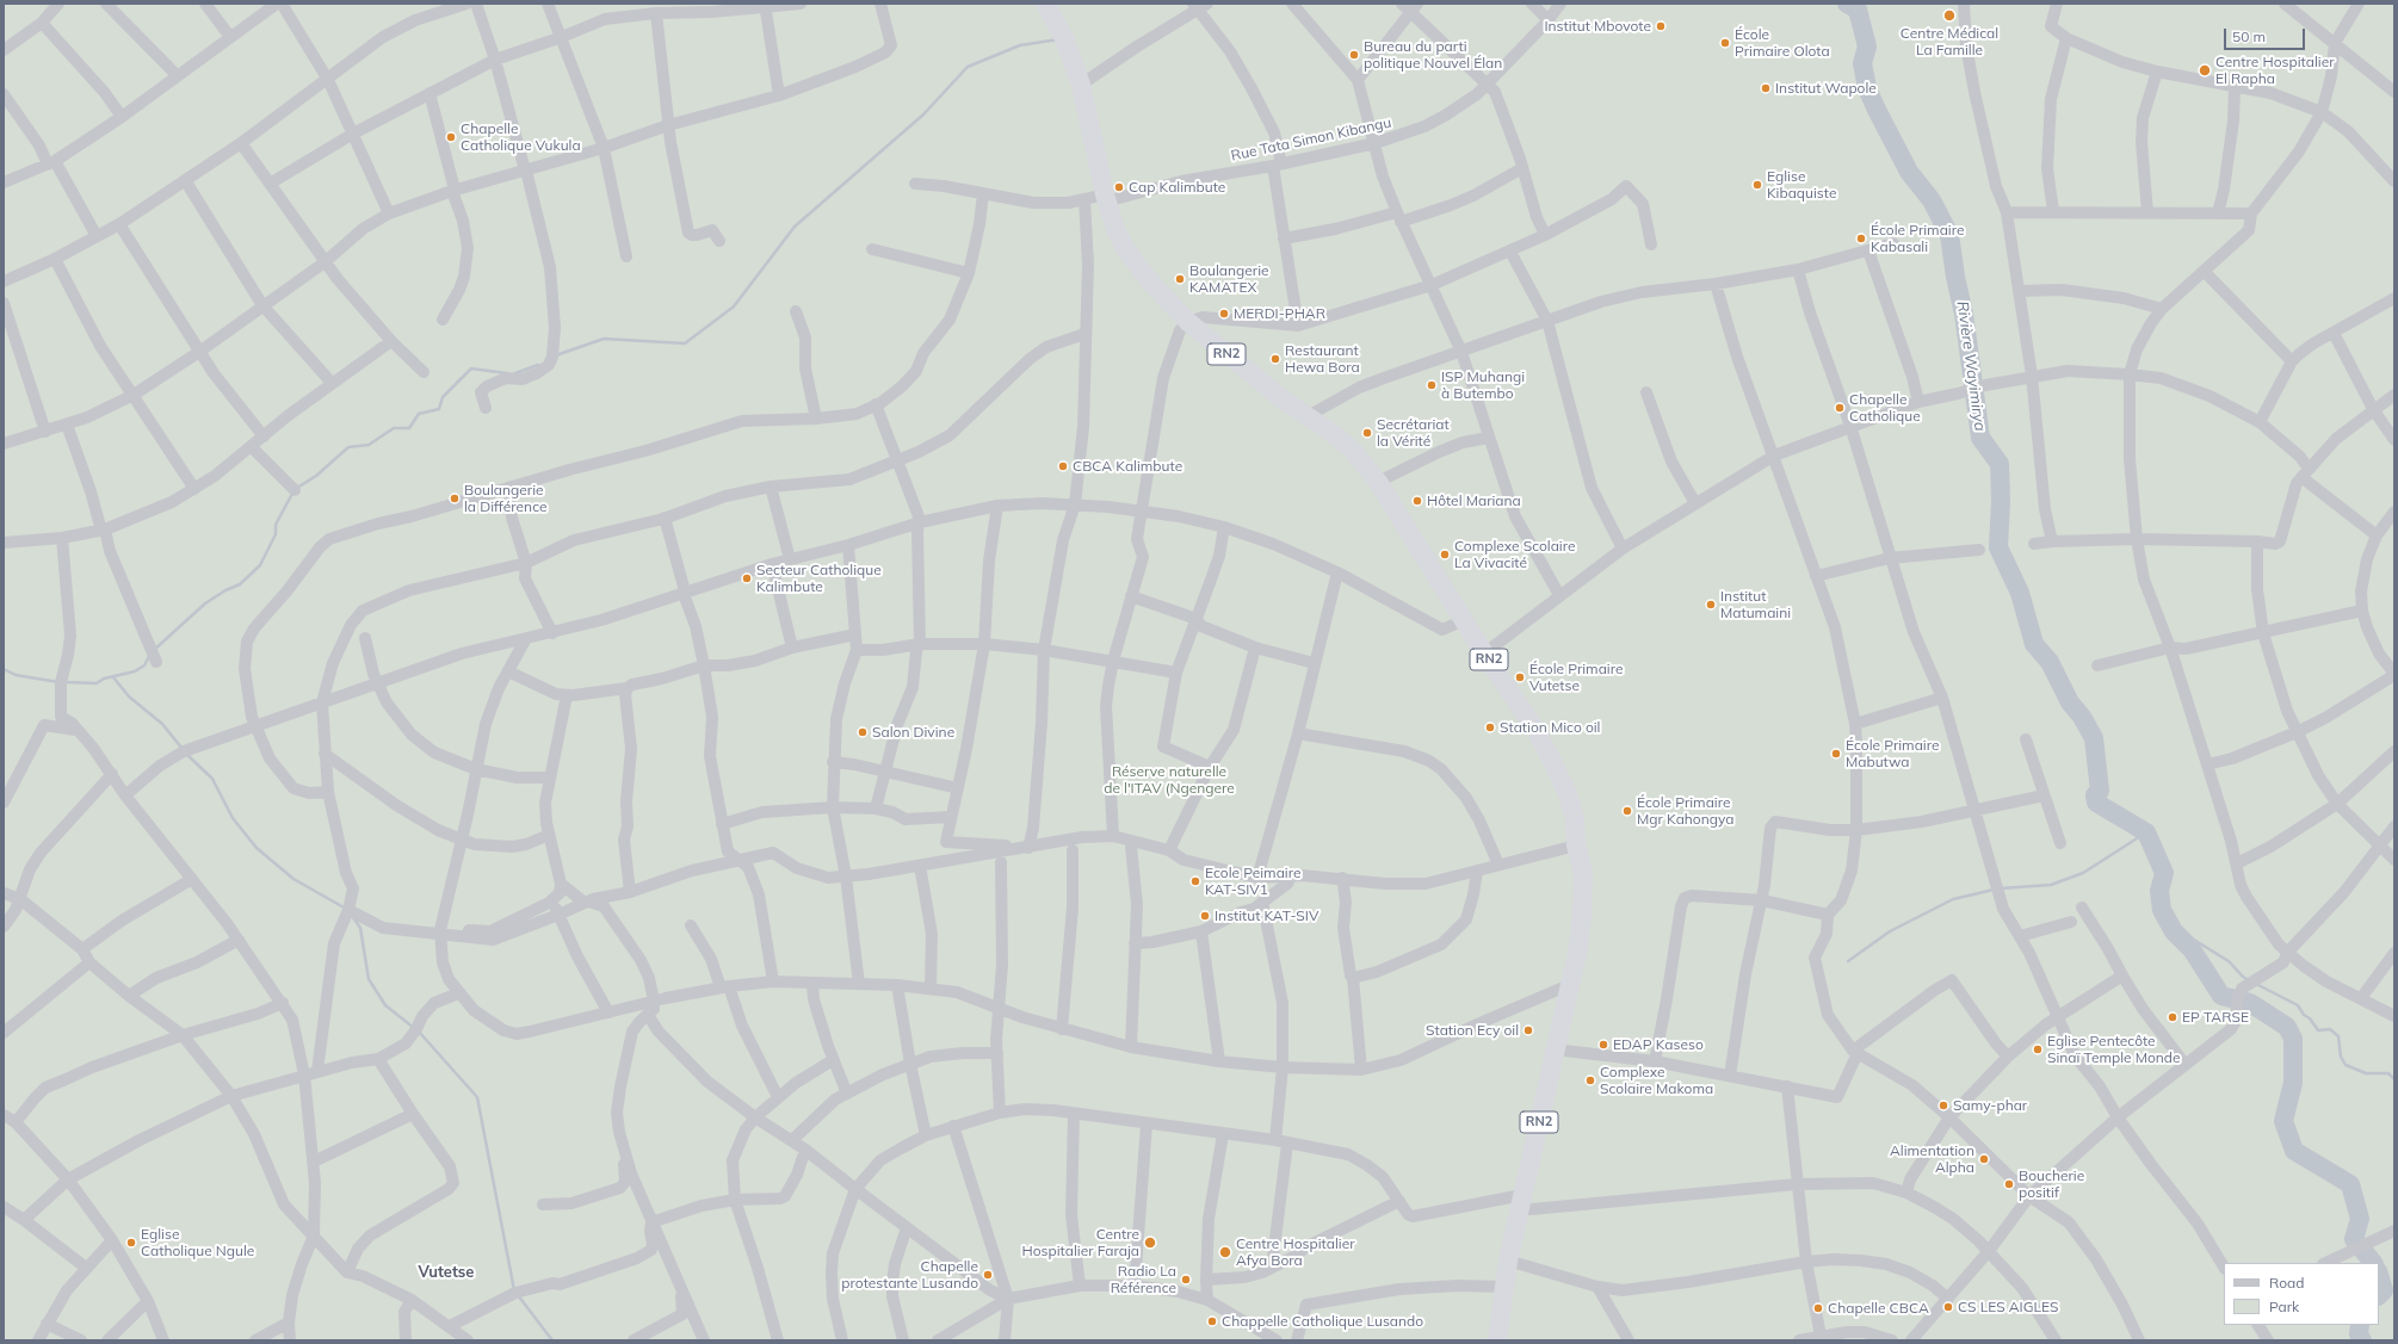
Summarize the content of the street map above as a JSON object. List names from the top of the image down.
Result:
{
  "streets": {
    "highway": ["RN2"],
    "street": ["Rue Tata Simon Kibangu"]
  },
  "crossings": [
    ["Rue Tata Simon Kibangu", "RN2"]
  ],
  "districts": ["Vutetse"],
  "water": ["Rivière Wayimirya"],
  "parks": ["Réserve naturelle de l'ITAV (Ngengere"],
  "places": [
    "Centre Médical La Famille",
    "Institut Mbovote",
    "École Primaire Olota",
    "Bureau du parti politique Nouvel Élan",
    "Centre Hospitalier El Rapha",
    "Institut Wapole",
    "Chapelle Catholique Vukula",
    "Eglise Kibaquiste",
    "Cap Kalimbute",
    "École Primaire Kabasali",
    "Boulangerie KAMATEX",
    "MERDI-PHAR",
    "Restaurant Hewa Bora",
    "ISP Muhangi à Butembo",
    "Chapelle Catholique",
    "Secrétariat la Vérité",
    "CBCA Kalimbute",
    "Boulangerie la Différence",
    "Hôtel Mariana",
    "Complexe Scolaire La Vivacité",
    "Secteur Catholique Kalimbute",
    "Institut Matumaini",
    "École Primaire Vutetse",
    "Station Mico oil",
    "Salon Divine",
    "École Primaire Mabutwa",
    "École Primaire Mgr Kahongya",
    "Ecole Peimaire KAT-SIV1",
    "Institut KAT-SIV",
    "EP TARSE",
    "Station Ecy oil",
    "EDAP Kaseso",
    "Eglise Pentecôte Sinaï Temple Monde",
    "Complexe Scolaire Makoma",
    "Samy-phar",
    "Alimentation Alpha",
    "Boucherie positif",
    "Eglise Catholique Ngule",
    "Centre Hospitalier Faraja",
    "Centre Hospitalier Afya Bora",
    "Chapelle protestante Lusando",
    "Radio La Référence",
    "CS LES AIGLES",
    "Chapelle CBCA",
    "Chappelle Catholique Lusando"
  ],
  "legend": ["Road", "Park"],
  "scale_bar": "50 m"
}
